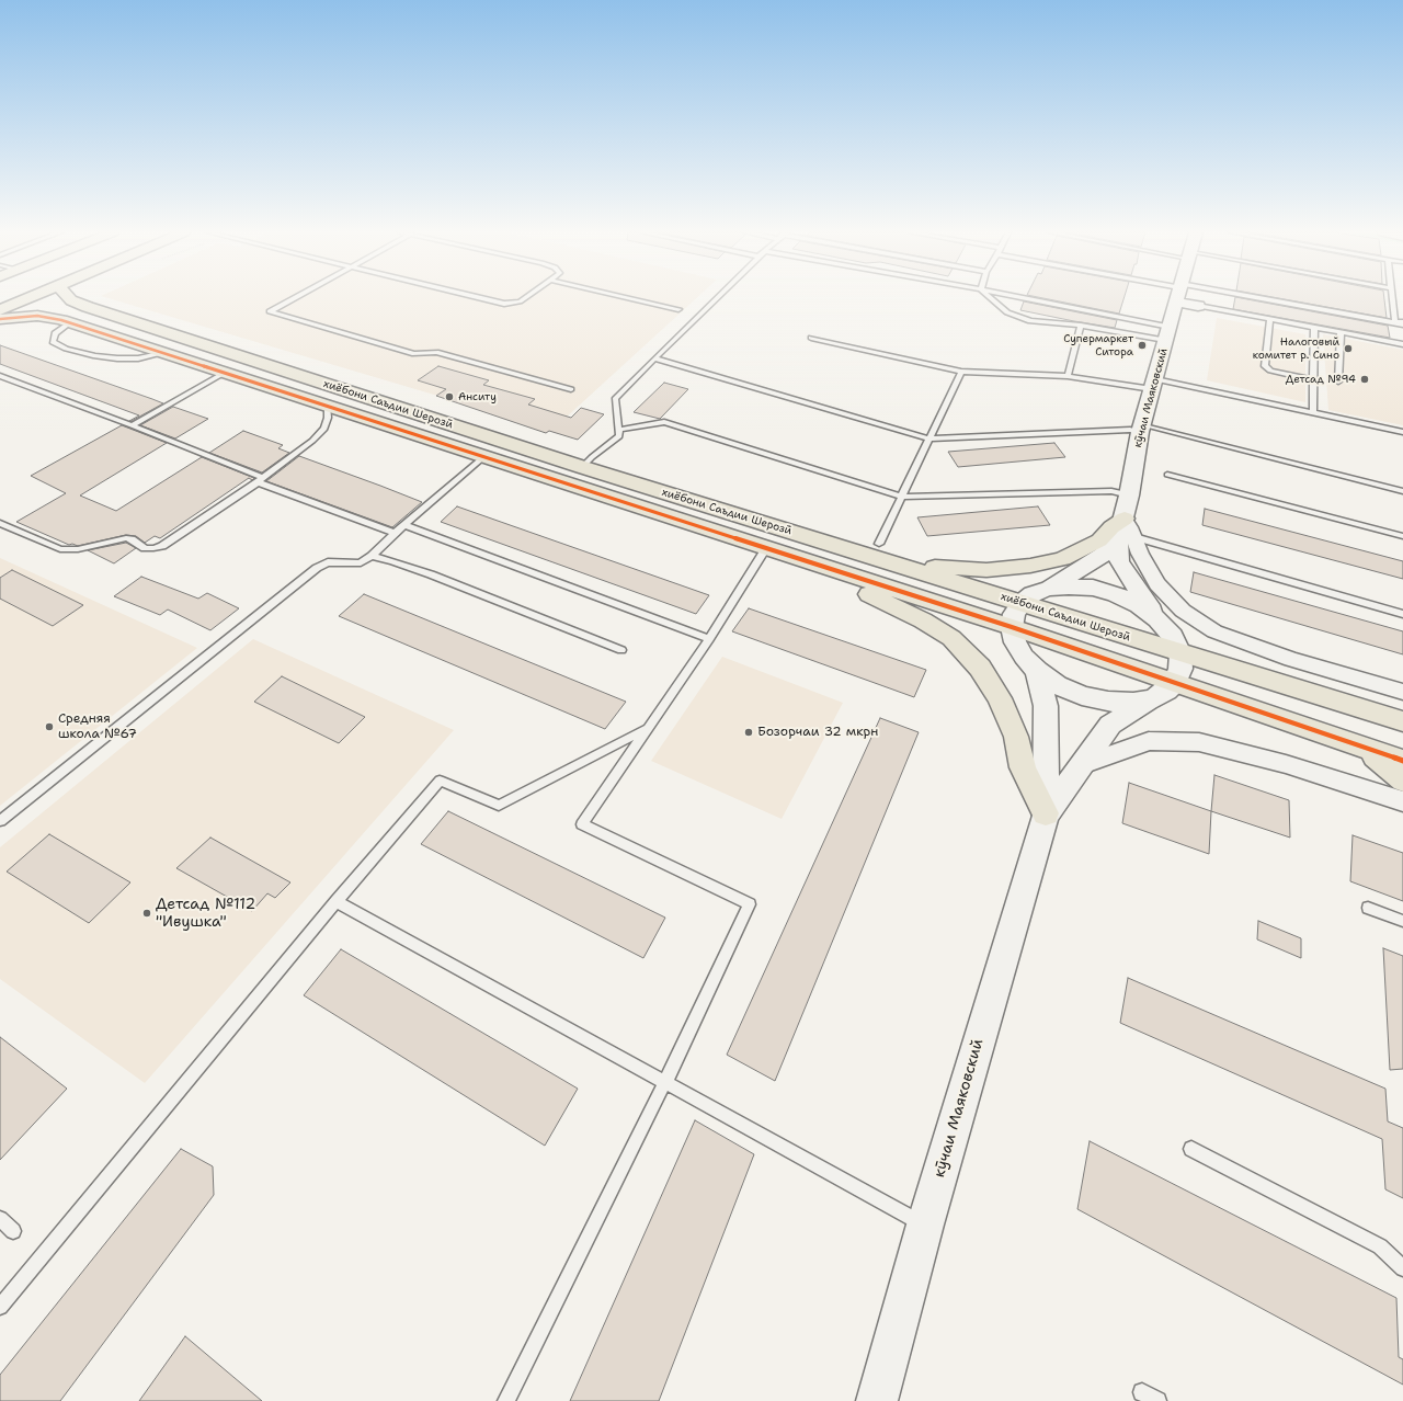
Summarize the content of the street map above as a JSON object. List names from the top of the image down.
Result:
{
  "streets": {
    "main road": ["хиёбони Саъдии Шерозӣ"],
    "street": ["кӯчаи Маяковский"]
  },
  "crossings": [
    ["кӯчаи Маяковский", "хиёбони Саъдии Шерозӣ"]
  ],
  "places": [
    "Супермаркет Ситора",
    "Налоговый комитет р. Сино",
    "Детсад №94",
    "Анситу",
    "Средняя школа №67",
    "Бозорчаи 32 мкрн",
    "Детсад №112 \"Ивушка\""
  ]
}
